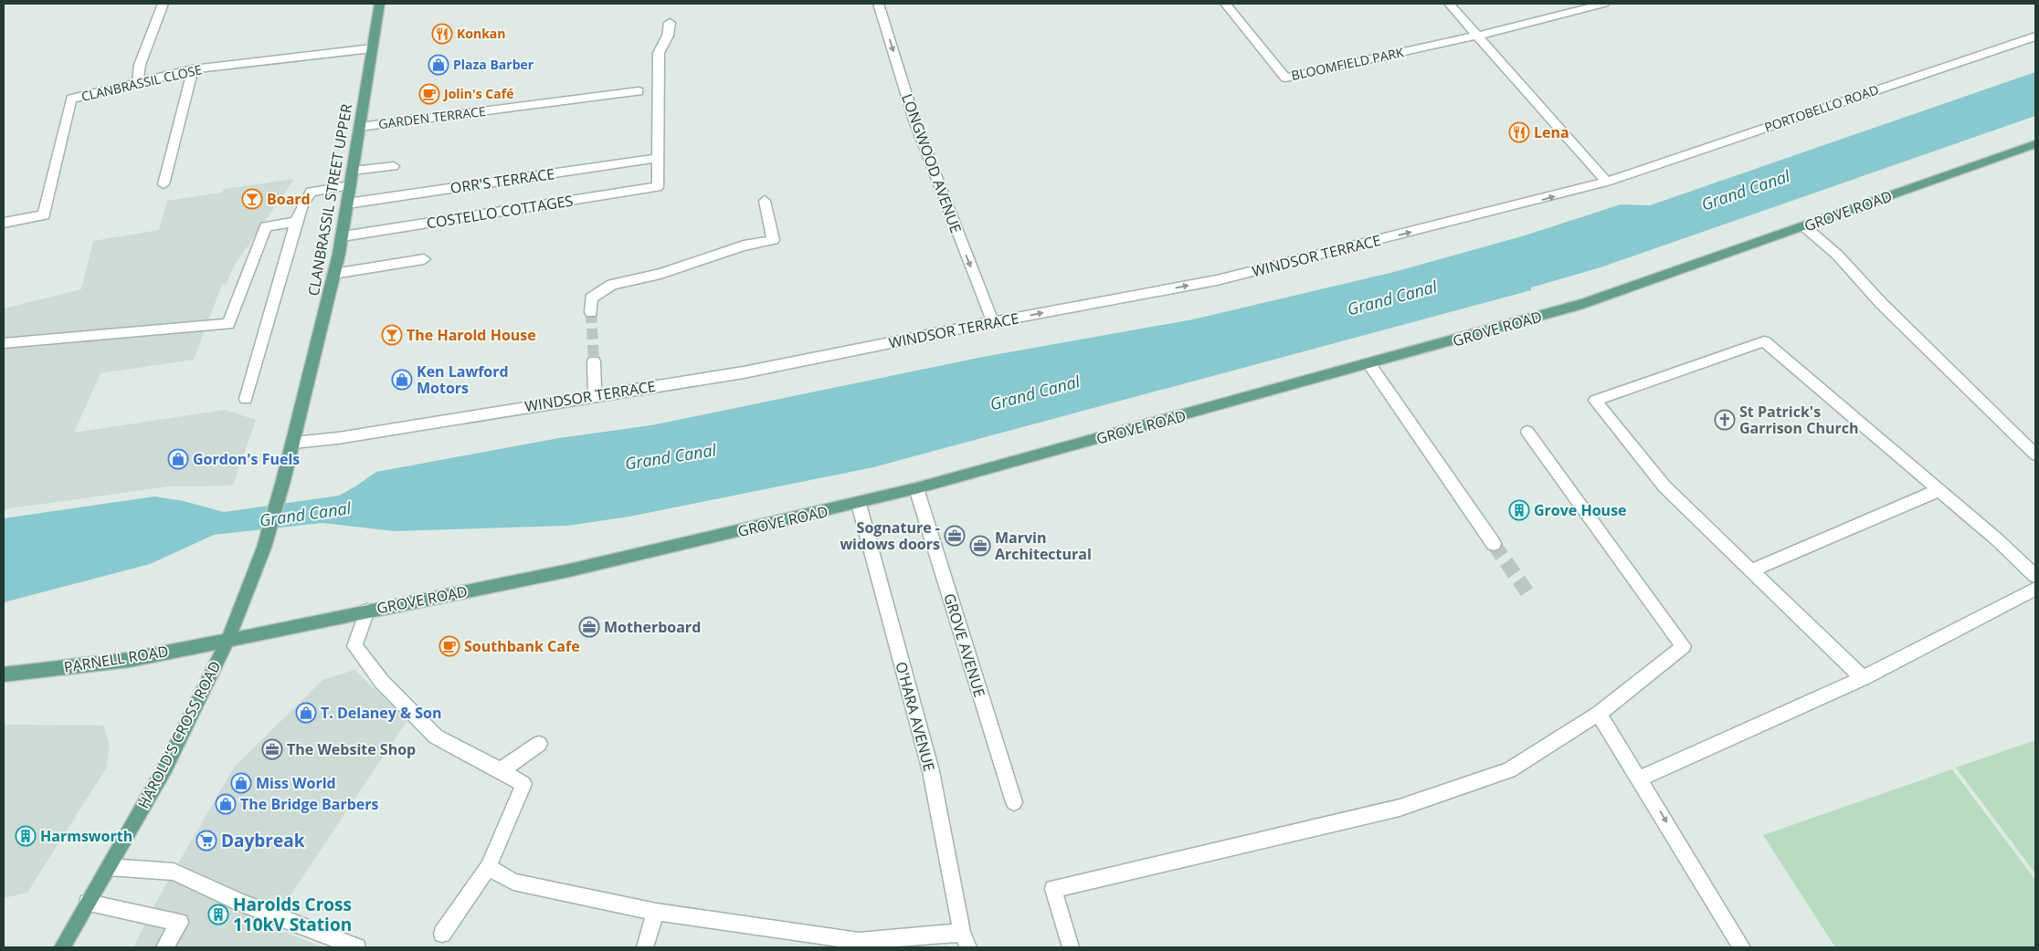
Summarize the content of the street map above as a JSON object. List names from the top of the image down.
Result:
{
  "streets": {
    "main road": [
      "CLANBRASSIL STREET UPPER",
      "GROVE ROAD",
      "PARNELL ROAD",
      "HAROLD'S CROSS ROAD"
    ],
    "street": [
      "BLOOMFIELD PARK",
      "CLANBRASSIL CLOSE",
      "PORTOBELLO ROAD",
      "GARDEN TERRACE",
      "LONGWOOD AVENUE",
      "ORR'S TERRACE",
      "COSTELLO COTTAGES",
      "WINDSOR TERRACE",
      "GROVE AVENUE",
      "O'HARA AVENUE"
    ]
  },
  "crossings": [
    ["CLANBRASSIL CLOSE", "CLANBRASSIL STREET UPPER"],
    ["PORTOBELLO ROAD", "WINDSOR TERRACE"],
    ["GARDEN TERRACE", "CLANBRASSIL STREET UPPER"],
    ["LONGWOOD AVENUE", "WINDSOR TERRACE"],
    ["ORR'S TERRACE", "CLANBRASSIL STREET UPPER"],
    ["ORR'S TERRACE", "COSTELLO COTTAGES"],
    ["CLANBRASSIL STREET UPPER", "COSTELLO COTTAGES"],
    ["CLANBRASSIL STREET UPPER", "WINDSOR TERRACE"],
    ["CLANBRASSIL STREET UPPER", "HAROLD'S CROSS ROAD"],
    ["GROVE ROAD", "GROVE AVENUE"],
    ["GROVE ROAD", "PARNELL ROAD"],
    ["GROVE ROAD", "O'HARA AVENUE"],
    ["GROVE ROAD", "HAROLD'S CROSS ROAD"],
    ["PARNELL ROAD", "HAROLD'S CROSS ROAD"]
  ],
  "one_way": ["LONGWOOD AVENUE", "WINDSOR TERRACE"],
  "water": ["Grand Canal"],
  "places": {
    "restaurant": ["Konkan", "Lena"],
    "shop": [
      "Plaza Barber",
      "Ken Lawford Motors",
      "Gordon's Fuels",
      "T. Delaney & Son",
      "Miss World",
      "The Bridge Barbers"
    ],
    "cafe": ["Jolin's Café", "Southbank Cafe"],
    "bar": ["Board", "The Harold House"],
    "church": ["St Patrick's Garrison Church"],
    "building": ["Grove House", "Harmsworth", "Harolds Cross 110kV Station"],
    "office": [
      "Sognature - widows doors",
      "Marvin Architectural",
      "Motherboard",
      "The Website Shop"
    ],
    "supermarket": ["Daybreak"]
  }
}
